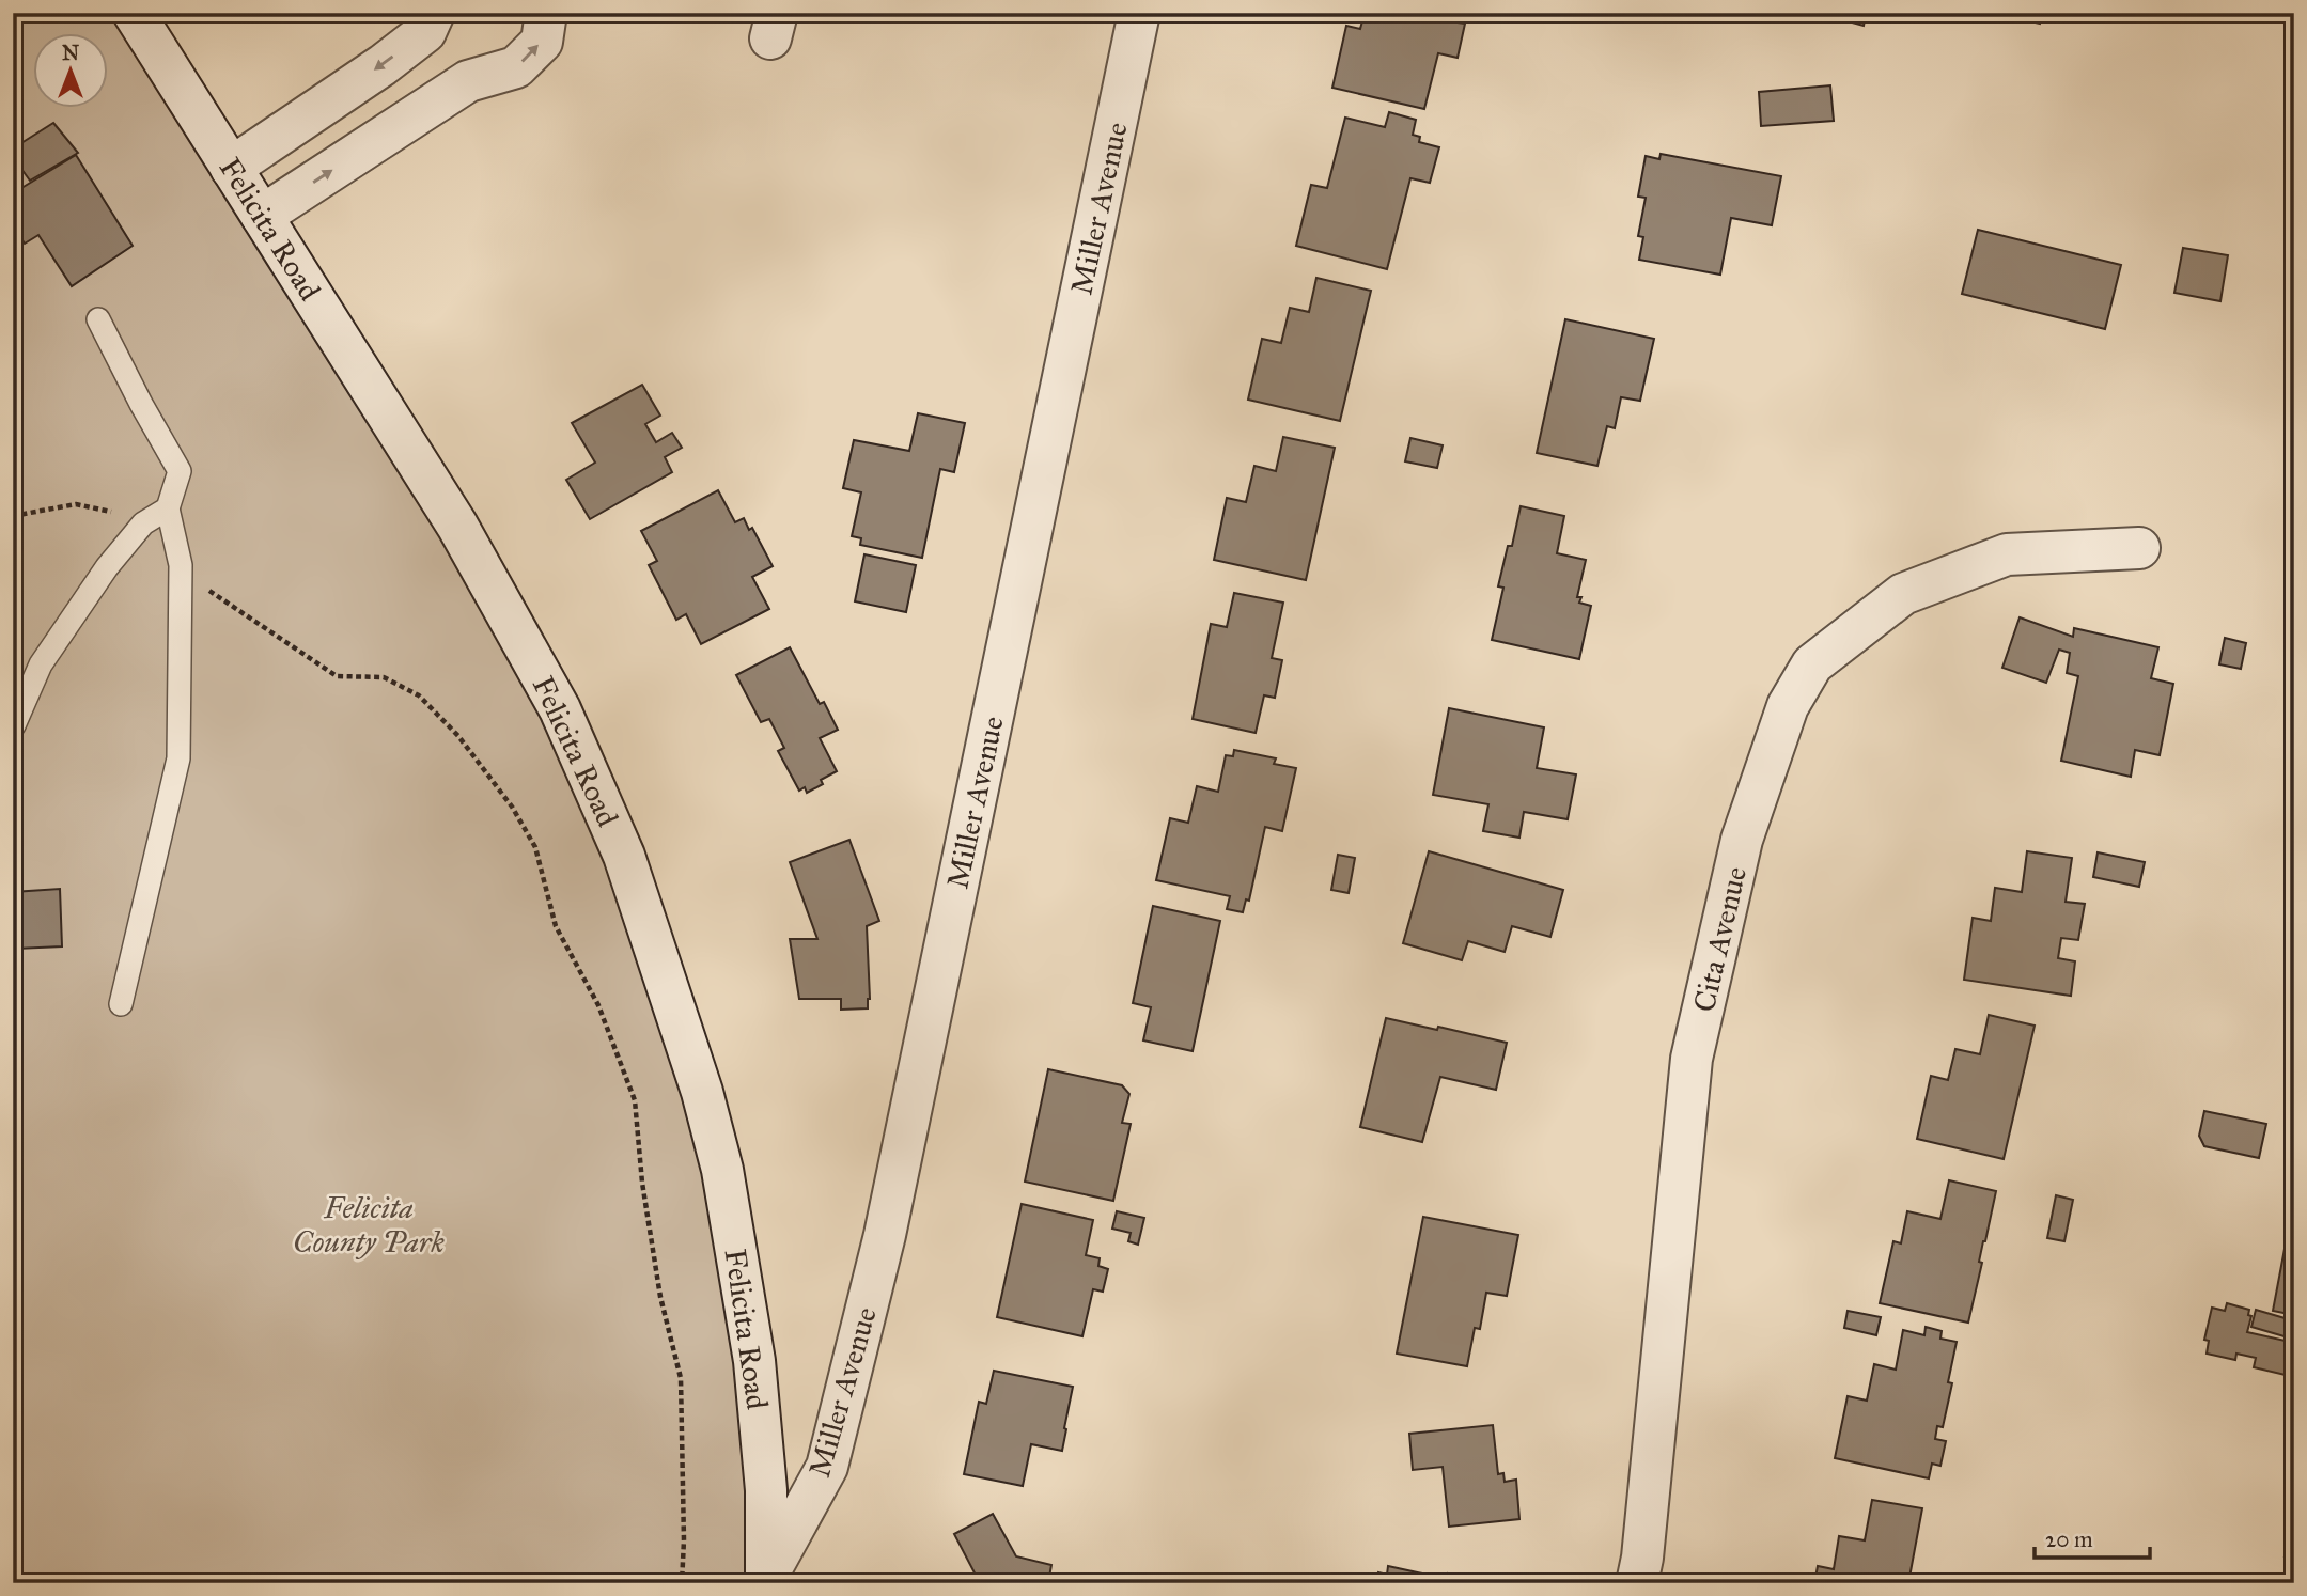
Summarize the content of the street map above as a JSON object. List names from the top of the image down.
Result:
{
  "streets": {
    "street": ["Miller Avenue", "Felicita Road", "Cita Avenue"]
  },
  "crossings": [
    ["Miller Avenue", "Felicita Road"]
  ],
  "parks": ["Felicita County Park"],
  "scale_bar": "20 m",
  "north": "top"
}
